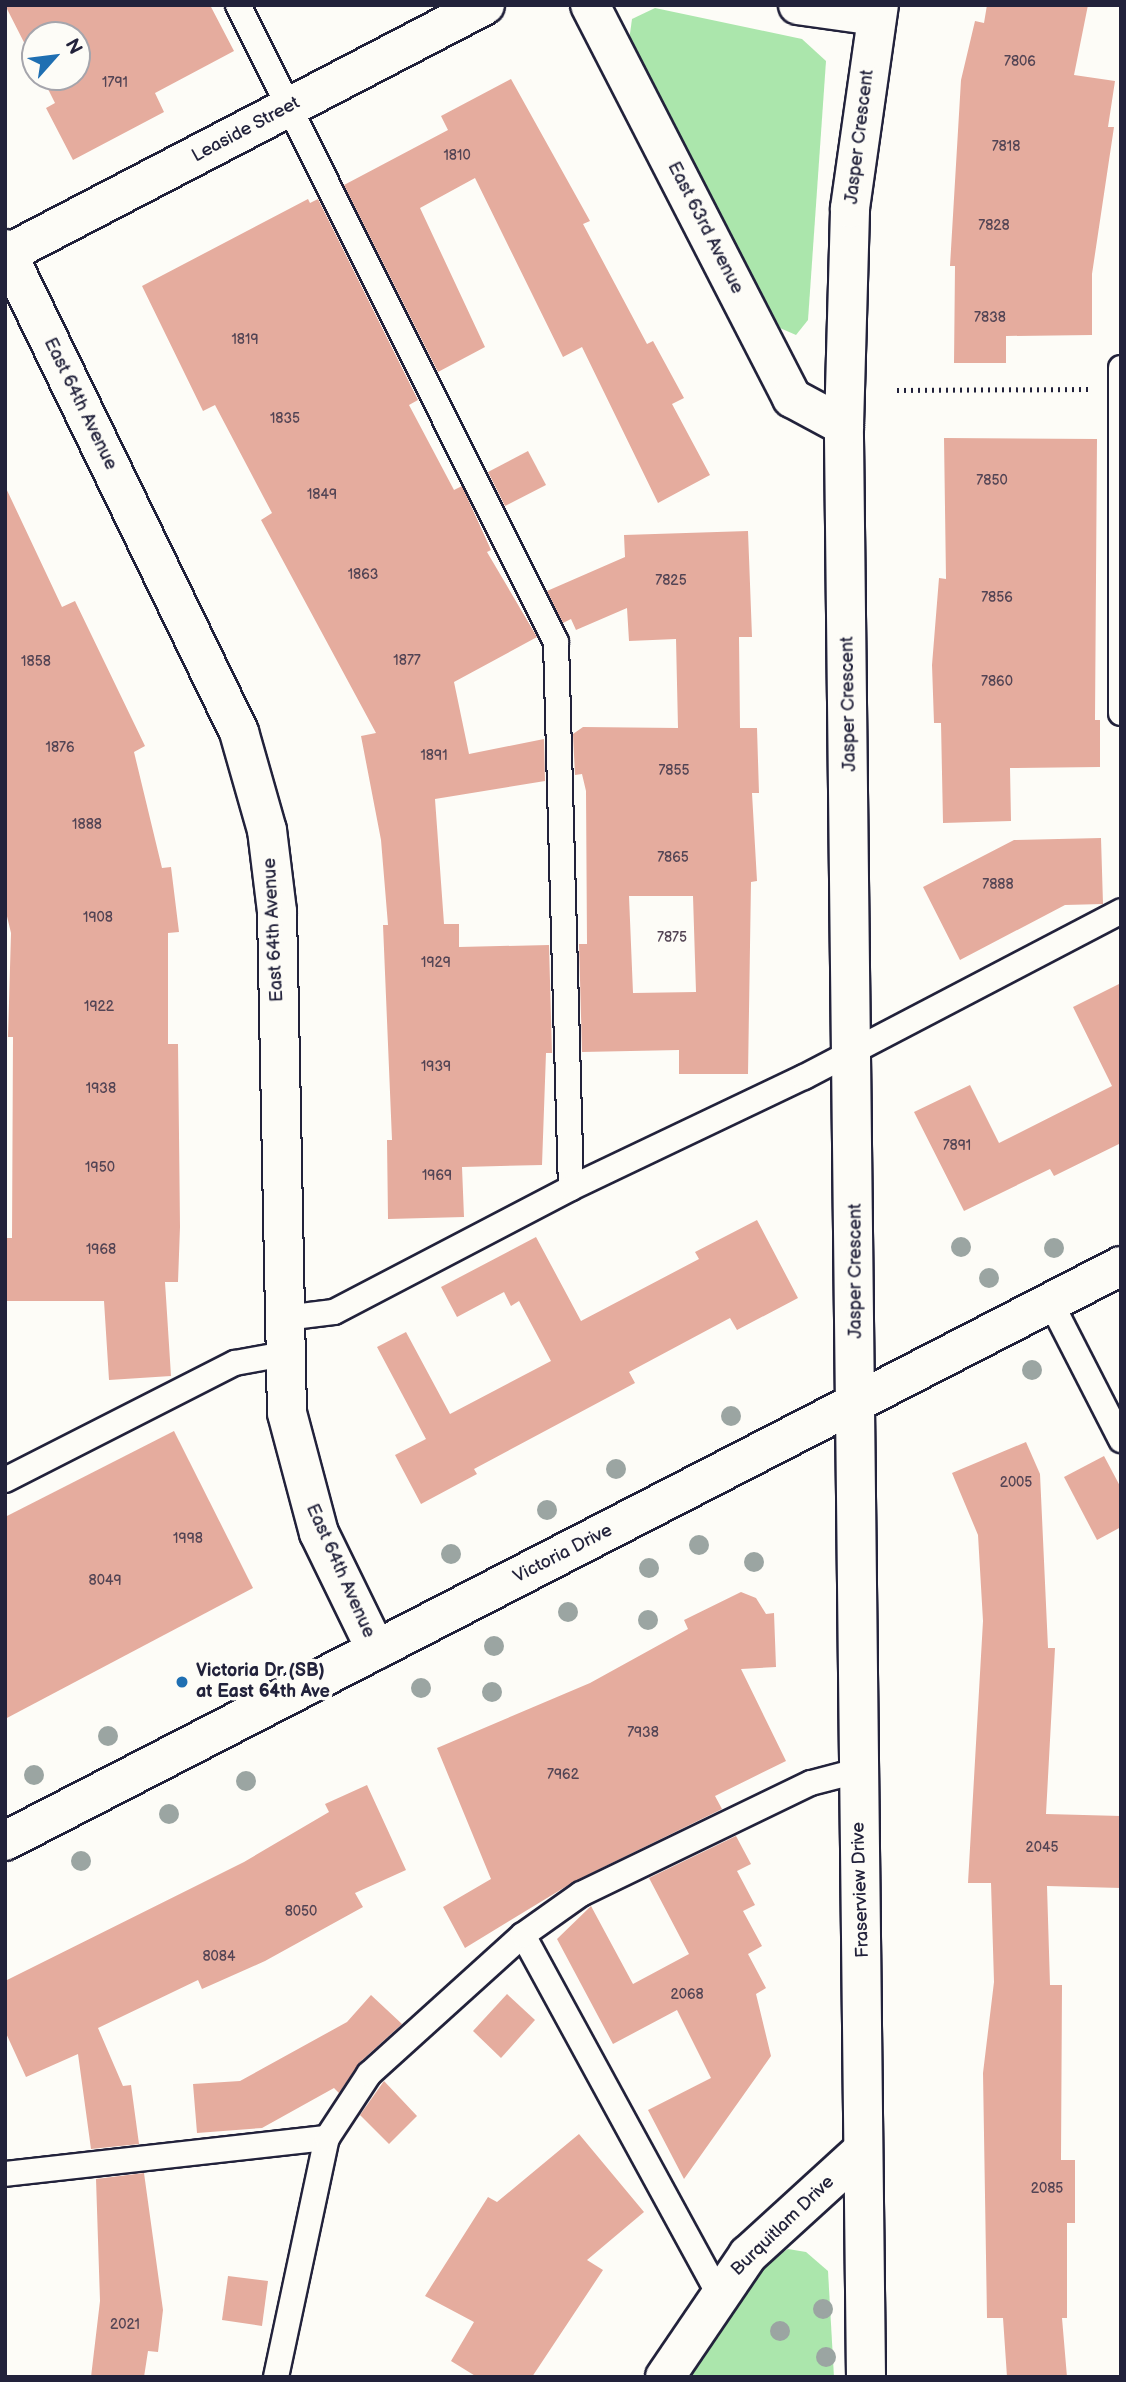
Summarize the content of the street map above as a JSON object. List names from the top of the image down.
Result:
{
  "streets": {
    "street": [
      "Leaside Street",
      "Jasper Crescent",
      "East 63rd Avenue",
      "East 64th Avenue",
      "Victoria Drive",
      "Fraserview Drive",
      "Burquitlam Drive"
    ]
  },
  "crossings": [
    ["Leaside Street", "East 64th Avenue"],
    ["Jasper Crescent", "East 63rd Avenue"],
    ["Jasper Crescent", "Victoria Drive"],
    ["Jasper Crescent", "Fraserview Drive"],
    ["East 64th Avenue", "Victoria Drive"],
    ["Victoria Drive", "Fraserview Drive"],
    ["Fraserview Drive", "Burquitlam Drive"]
  ],
  "places": ["Victoria Dr (SB) at East 64th Ave"],
  "house_numbers": [
    "7806",
    "1791",
    "7818",
    "1810",
    "7828",
    "7838",
    "1819",
    "1835",
    "7850",
    "1849",
    "1863",
    "7825",
    "7856",
    "1877",
    "1858",
    "7860",
    "1876",
    "1891",
    "7855",
    "1888",
    "7865",
    "7888",
    "1908",
    "7875",
    "1929",
    "1922",
    "1939",
    "1938",
    "7891",
    "1950",
    "1969",
    "1968",
    "2005",
    "1998",
    "8049",
    "7938",
    "7962",
    "2045",
    "8050",
    "8084",
    "2068",
    "2085",
    "2021"
  ],
  "north": "top right"
}
